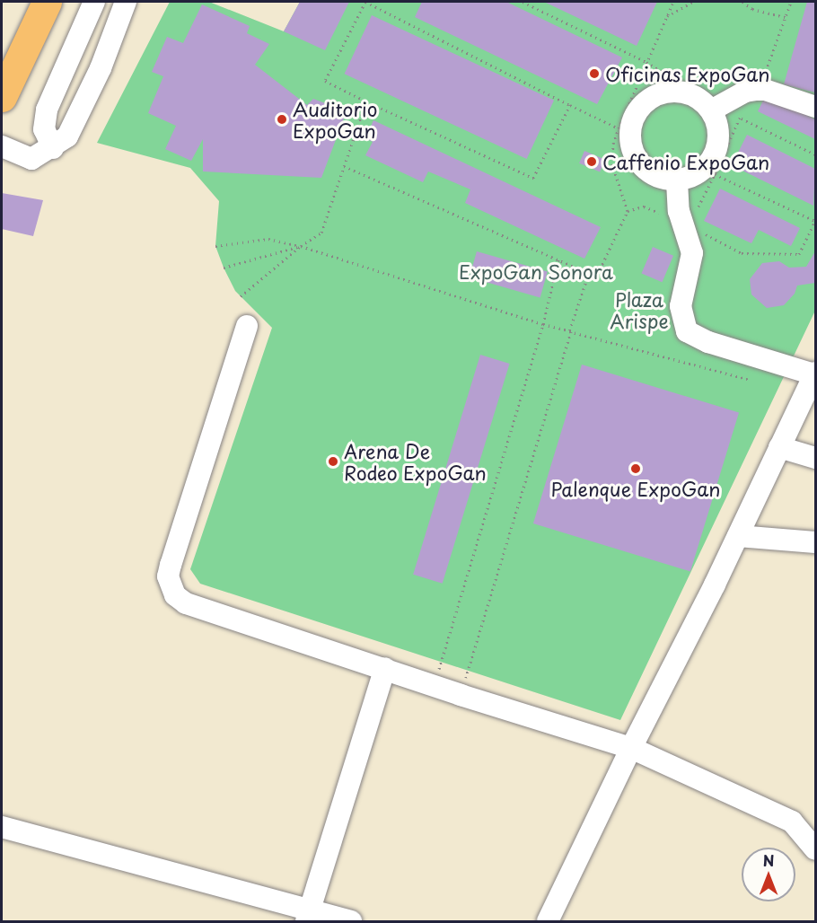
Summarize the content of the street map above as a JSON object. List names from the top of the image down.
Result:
{
  "parks": ["ExpoGan Sonora", "Plaza Arispe"],
  "places": [
    "Oficinas ExpoGan",
    "Auditorio ExpoGan",
    "Caffenio ExpoGan",
    "Arena De Rodeo ExpoGan",
    "Palenque ExpoGan"
  ],
  "north": "top"
}
